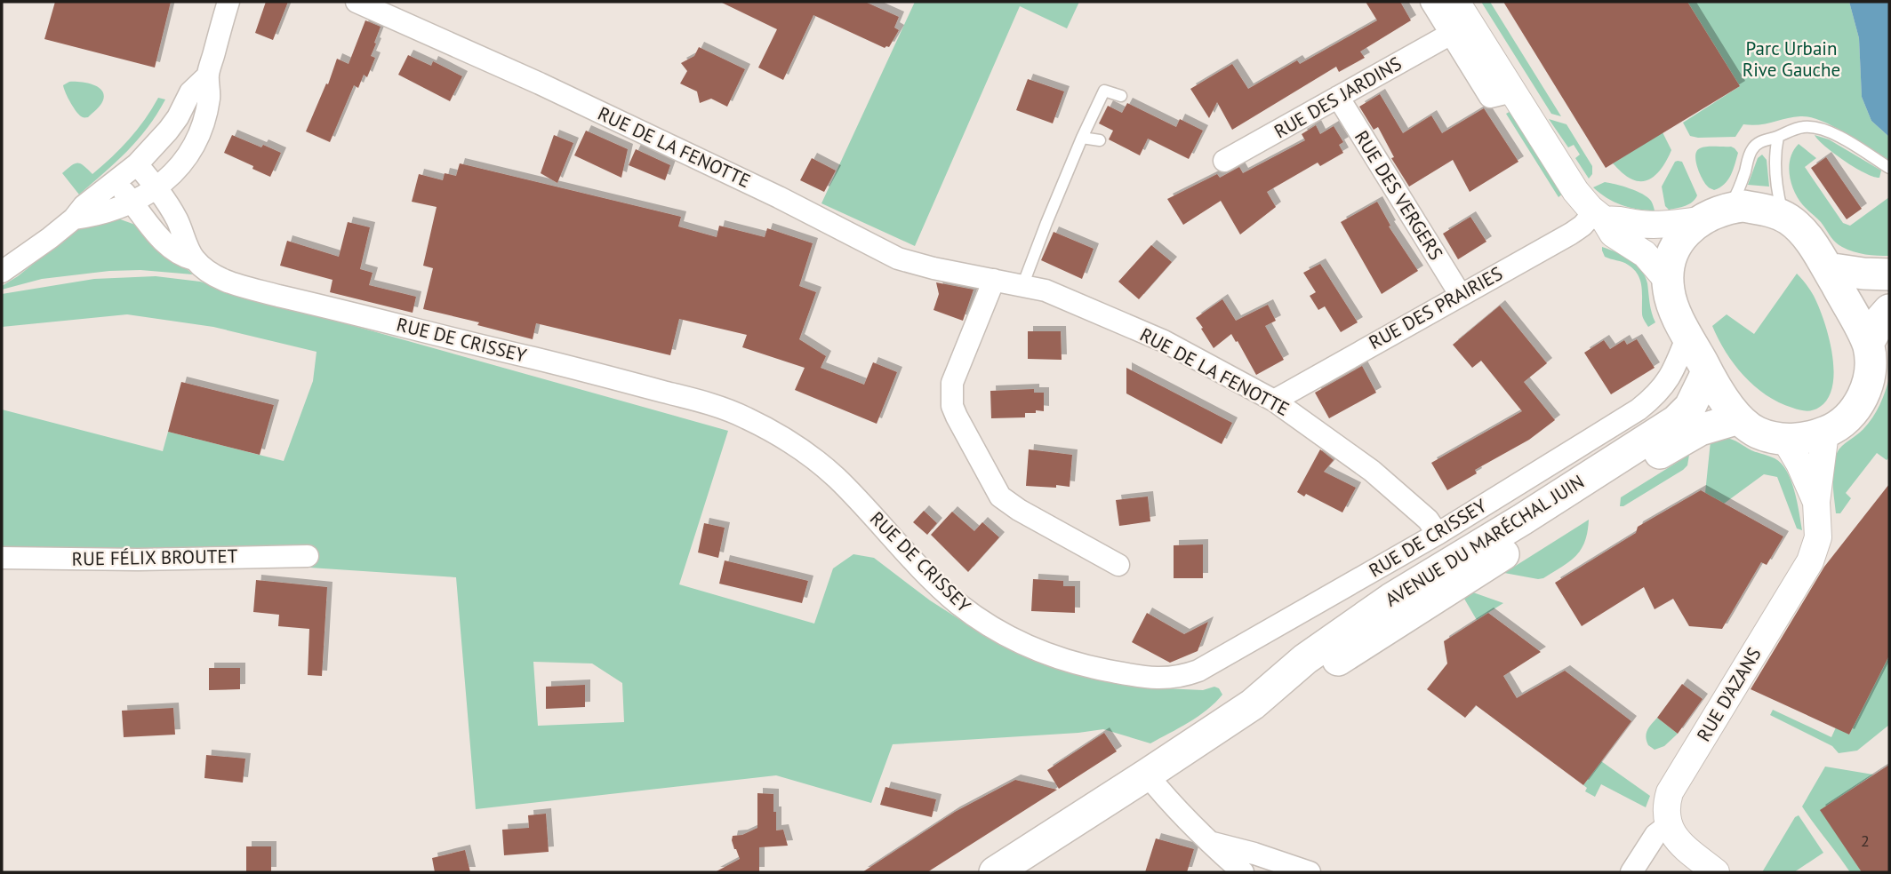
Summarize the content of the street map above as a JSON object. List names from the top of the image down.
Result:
{
  "streets": {
    "main road": ["AVENUE DU MARÉCHAL JUIN"],
    "street": [
      "RUE DES JARDINS",
      "RUE DE LA FENOTTE",
      "RUE DES VERGERS",
      "RUE DES PRAIRIES",
      "RUE DE CRISSEY",
      "RUE FÉLIX BROUTET",
      "RUE D'AZANS"
    ]
  },
  "crossings": [
    ["RUE DES JARDINS", "RUE DES VERGERS"],
    ["RUE DE LA FENOTTE", "RUE DES PRAIRIES"],
    ["RUE DE LA FENOTTE", "RUE DE CRISSEY"],
    ["RUE DES VERGERS", "RUE DES PRAIRIES"],
    ["RUE DE CRISSEY", "AVENUE DU MARÉCHAL JUIN"],
    ["RUE DE CRISSEY", "RUE D'AZANS"],
    ["AVENUE DU MARÉCHAL JUIN", "RUE D'AZANS"]
  ],
  "parks": ["Parc Urbain Rive Gauche"],
  "house_numbers": ["2"]
}
